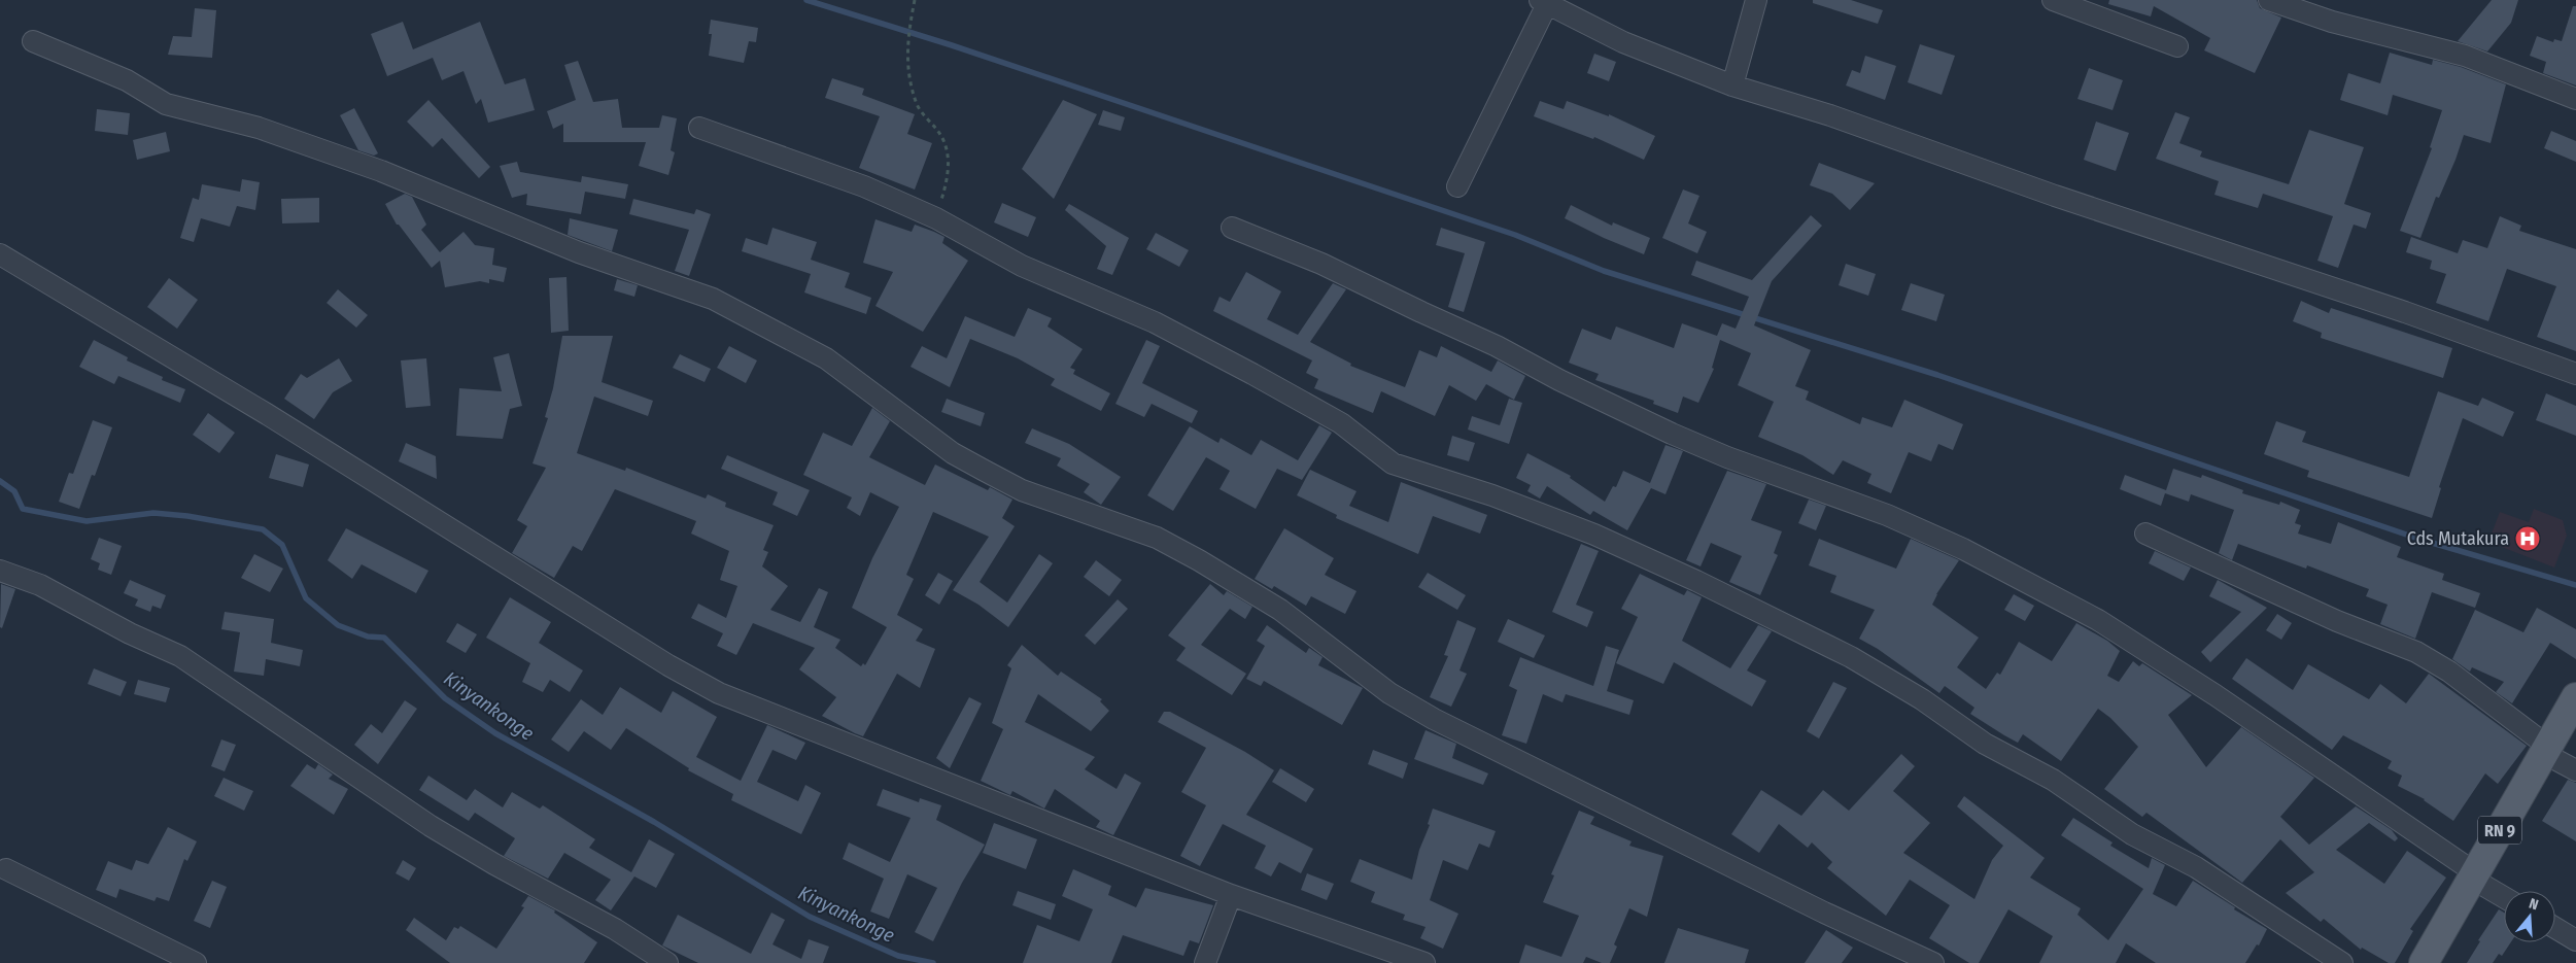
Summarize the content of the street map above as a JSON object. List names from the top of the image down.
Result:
{
  "streets": {
    "main road": ["RN 9"]
  },
  "water": ["Kinyankonge"],
  "places": {
    "hospital": ["Cds Mutakura"]
  },
  "north": "top"
}
